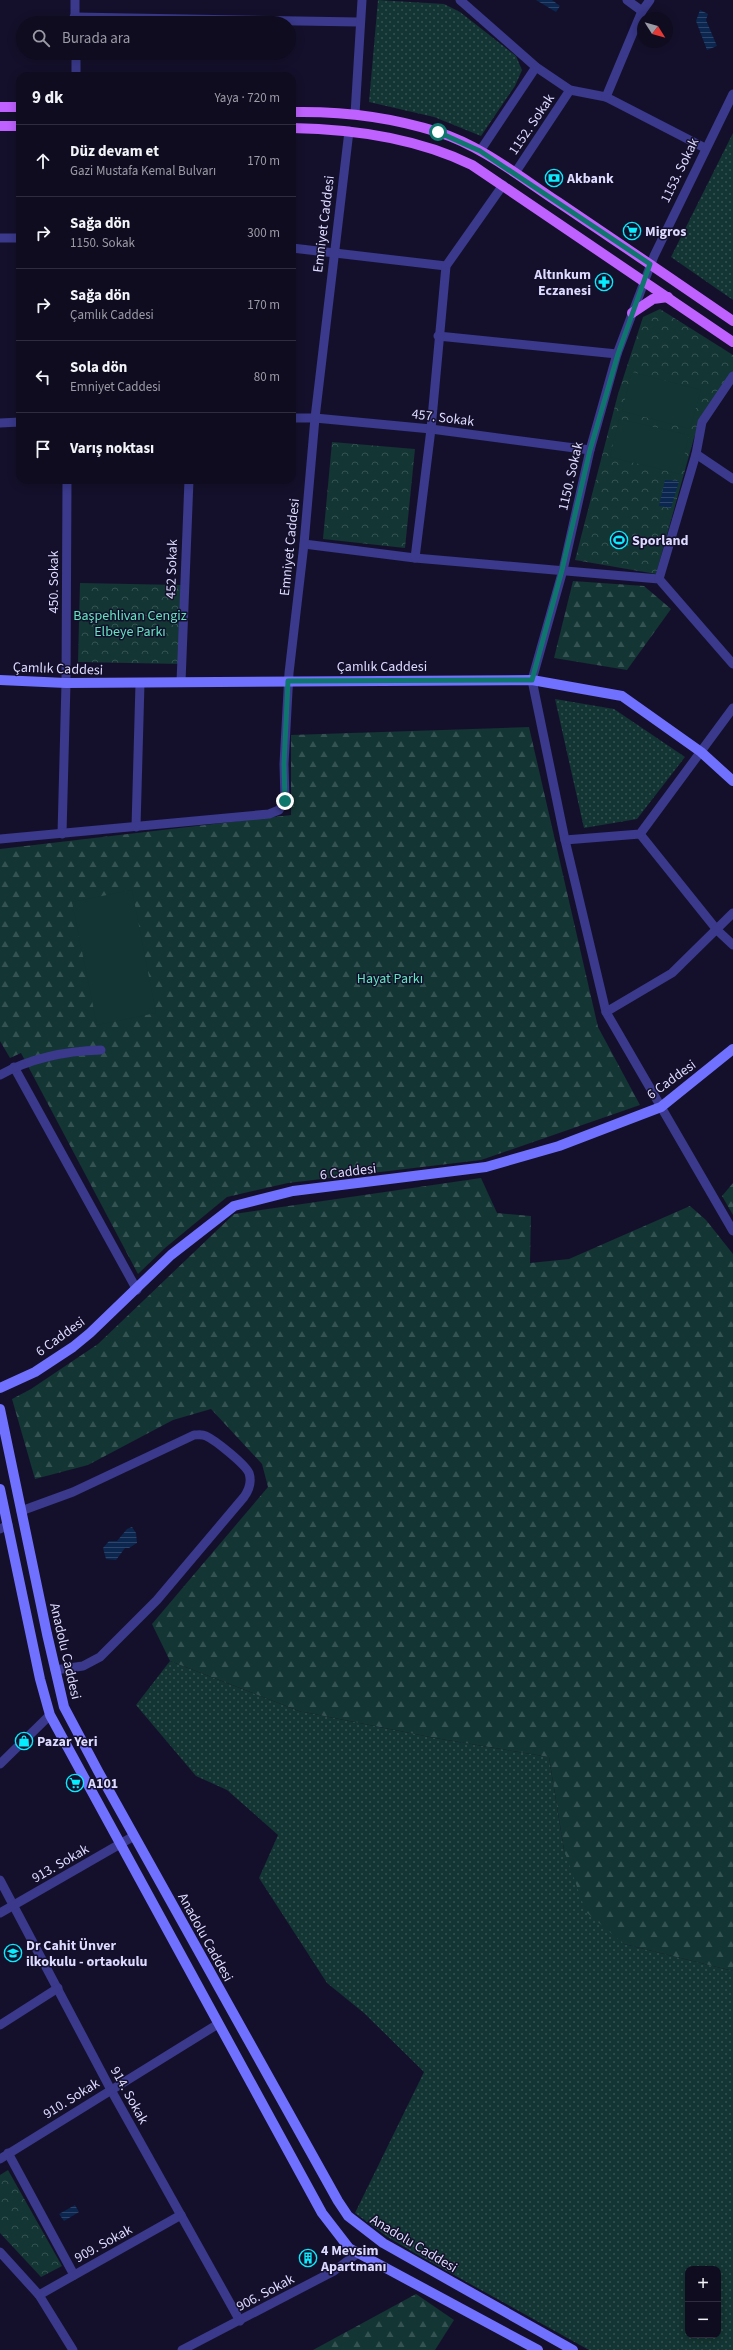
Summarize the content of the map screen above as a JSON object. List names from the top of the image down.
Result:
{
  "streets": {
    "main road": ["Çamlık Caddesi", "6 Caddesi", "Anadolu Caddesi"],
    "street": [
      "1152. Sokak",
      "1153. Sokak",
      "Emniyet Caddesi",
      "457. Sokak",
      "1150. Sokak",
      "452 Sokak",
      "450. Sokak",
      "913. Sokak",
      "914. Sokak",
      "910. Sokak",
      "909. Sokak",
      "906. Sokak"
    ]
  },
  "crossings": [
    ["1153. Sokak", "1150. Sokak"],
    ["Emniyet Caddesi", "457. Sokak"],
    ["Emniyet Caddesi", "Çamlık Caddesi"],
    ["457. Sokak", "1150. Sokak"],
    ["1150. Sokak", "Çamlık Caddesi"],
    ["452 Sokak", "Çamlık Caddesi"],
    ["450. Sokak", "Çamlık Caddesi"],
    ["Anadolu Caddesi", "913. Sokak"],
    ["913. Sokak", "914. Sokak"],
    ["914. Sokak", "910. Sokak"],
    ["914. Sokak", "909. Sokak"],
    ["914. Sokak", "906. Sokak"]
  ],
  "parks": ["Başpehlivan Cengiz Elbeye Parkı", "Hayat Parkı"],
  "places": {
    "bank": ["Akbank"],
    "supermarket": ["Migros", "A101"],
    "pharmacy": ["Altınkum Eczanesi"],
    "sports": ["Sporland"],
    "shop": ["Pazar Yeri"],
    "school or university": ["Dr Cahit Ünver ilkokulu - ortaokulu"],
    "building": ["4 Mevsim Apartmanı"]
  },
  "north": "bottom right",
  "page": {
    "search": "Burada ara",
    "heading": ["9 dk", "Yaya · 720 m"],
    "list": [
      ["Düz devam et", "Gazi Mustafa Kemal Bulvarı", "170 m"],
      ["Sağa dön", "1150. Sokak", "300 m"],
      ["Sağa dön", "Çamlık Caddesi", "170 m"],
      ["Sola dön", "Emniyet Caddesi", "80 m"],
      "Varış noktası"
    ],
    "map_buttons": ["+", "−"]
  }
}
